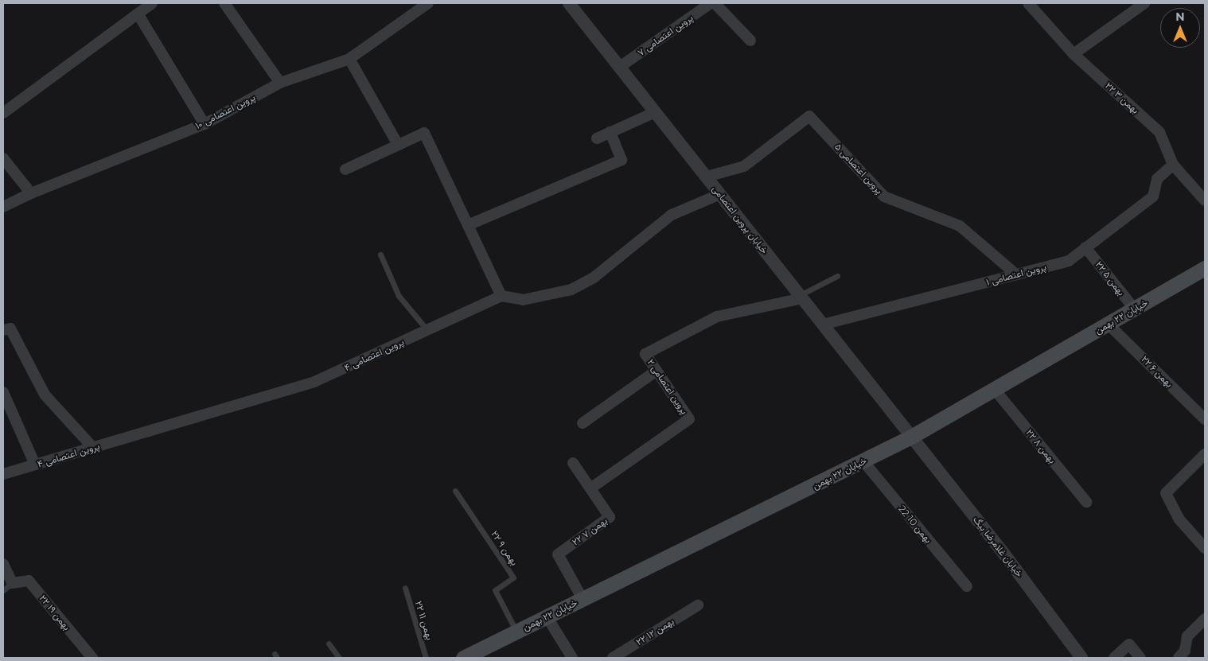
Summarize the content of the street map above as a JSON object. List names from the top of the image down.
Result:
{
  "streets": {
    "main road": ["خیابان ۲۲ بهمن"],
    "street": [
      "پروین اعتصامی ۷",
      "۲۲ بهمن ۳",
      "پروین اعتصامی ۱۰",
      "پروین اعتصامی ۵",
      "خیابان پروین اعتصامی",
      "پروین اعتصامی ۱",
      "۲۲ بهمن ۵",
      "پروین اعتصامی ۴",
      "۲۲ بهمن ۶",
      "پروین اعتصامی ۲",
      "۲۲ بهمن ۸",
      "22 بهمن 10",
      "۲۲ بهمن ۷",
      "خیابان غلامرضا بیگ",
      "۲۲ بهمن ۱۹",
      "۲۲ بهمن ۱۲"
    ],
    "lane": ["۲۲ بهمن ۹", "۲۲ بهمن ۱۱"]
  },
  "crossings": [
    ["پروین اعتصامی ۷", "خیابان پروین اعتصامی"],
    ["۲۲ بهمن ۳", "پروین اعتصامی ۱"],
    ["پروین اعتصامی ۵", "خیابان پروین اعتصامی"],
    ["پروین اعتصامی ۵", "پروین اعتصامی ۱"],
    ["خیابان پروین اعتصامی", "پروین اعتصامی ۱"],
    ["خیابان پروین اعتصامی", "خیابان ۲۲ بهمن"],
    ["خیابان پروین اعتصامی", "پروین اعتصامی ۲"],
    ["خیابان پروین اعتصامی", "خیابان غلامرضا بیگ"],
    ["پروین اعتصامی ۱", "۲۲ بهمن ۵"],
    ["۲۲ بهمن ۵", "خیابان ۲۲ بهمن"],
    ["خیابان ۲۲ بهمن", "۲۲ بهمن ۶"],
    ["خیابان ۲۲ بهمن", "۲۲ بهمن ۸"],
    ["خیابان ۲۲ بهمن", "22 بهمن 10"],
    ["خیابان ۲۲ بهمن", "۲۲ بهمن ۷"],
    ["خیابان ۲۲ بهمن", "خیابان غلامرضا بیگ"],
    ["خیابان ۲۲ بهمن", "۲۲ بهمن ۹"],
    ["پروین اعتصامی ۲", "۲۲ بهمن ۷"]
  ],
  "north": "top"
}
